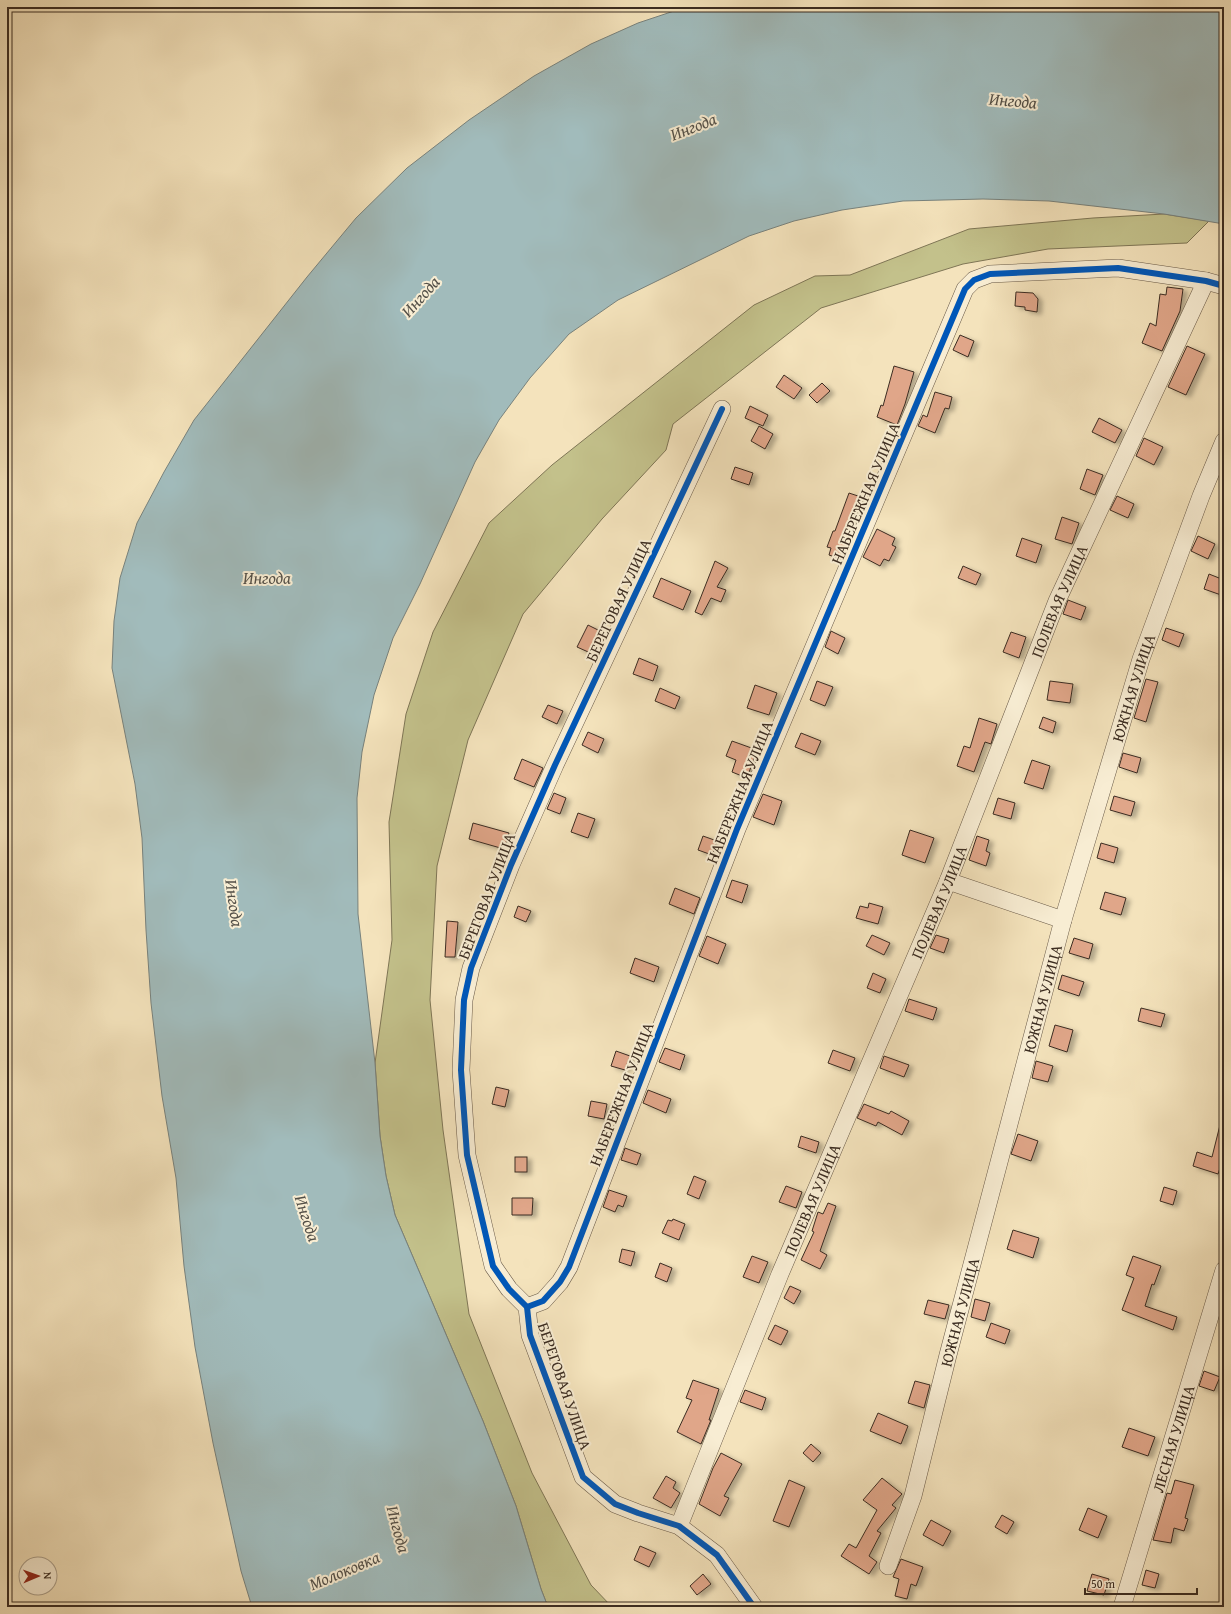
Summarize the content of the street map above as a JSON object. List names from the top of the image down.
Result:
{
  "streets": {
    "street": [
      "НАБЕРЕЖНАЯ УЛИЦА",
      "БЕРЕГОВАЯ УЛИЦА",
      "ПОЛЕВАЯ УЛИЦА",
      "ЮЖНАЯ УЛИЦА",
      "ЛЕСНАЯ УЛИЦА"
    ]
  },
  "crossings": [
    ["НАБЕРЕЖНАЯ УЛИЦА", "БЕРЕГОВАЯ УЛИЦА"],
    ["НАБЕРЕЖНАЯ УЛИЦА", "ПОЛЕВАЯ УЛИЦА"],
    ["БЕРЕГОВАЯ УЛИЦА", "ПОЛЕВАЯ УЛИЦА"]
  ],
  "water": ["Ингода", "Молоковка"],
  "scale_bar": "50 m",
  "north": "right"
}
